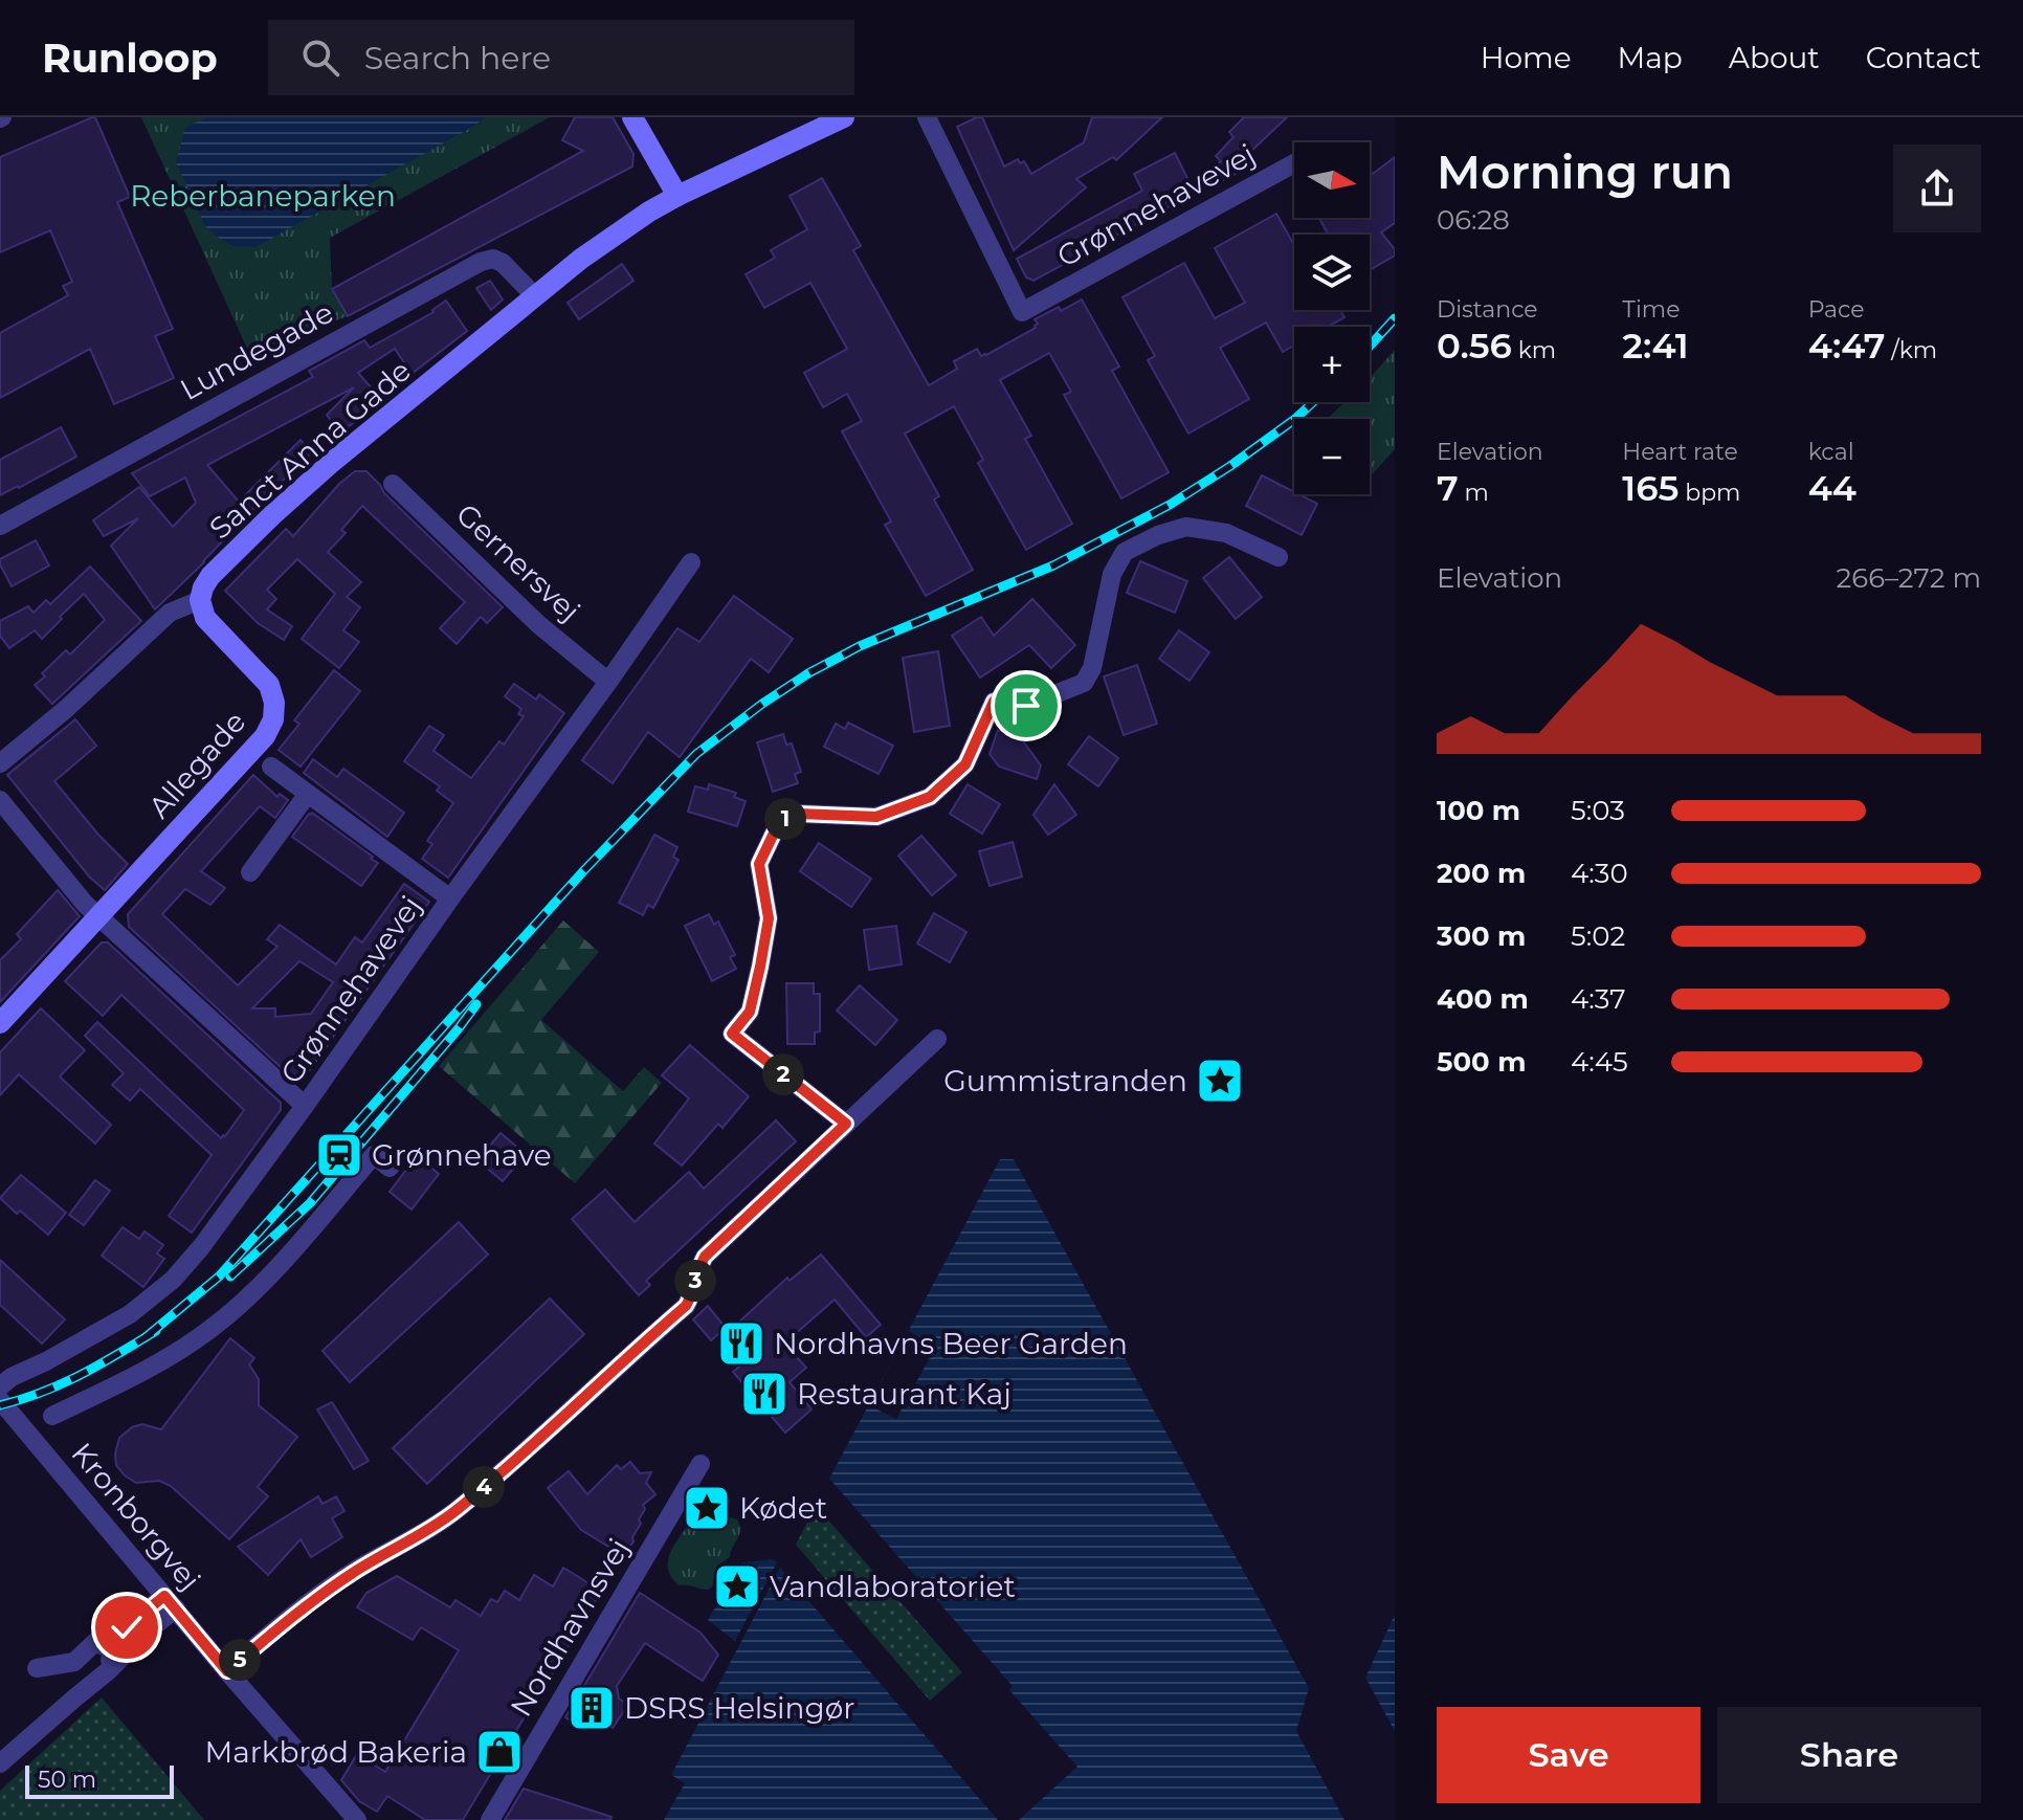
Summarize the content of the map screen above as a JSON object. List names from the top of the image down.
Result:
{
  "streets": {
    "main road": ["Sanct Anna Gade", "Allegade"],
    "street": [
      "Grønnehavevej",
      "Lundegade",
      "Gernersvej",
      "Kronborgvej",
      "Nordhavnsvej"
    ]
  },
  "crossings": [
    ["Grønnehavevej", "Gernersvej"],
    ["Lundegade", "Sanct Anna Gade"],
    ["Sanct Anna Gade", "Allegade"]
  ],
  "parks": ["Reberbaneparken"],
  "places": {
    "place": ["Gummistranden", "Kødet", "Vandlaboratoriet"],
    "station": ["Grønnehave"],
    "restaurant": ["Nordhavns Beer Garden", "Restaurant Kaj"],
    "building": ["DSRS Helsingør"],
    "shop": ["Markbrød Bakeria"]
  },
  "scale_bar": "50 m",
  "north": "right",
  "page": {
    "header": "Runloop",
    "search": "Search here",
    "nav": [
      "Home",
      "Map",
      "About",
      "Contact"
    ],
    "heading": ["Morning run", "06:28"],
    "map_buttons": ["+", "−"],
    "stats": [
      ["Distance", "0.56 km"],
      ["Time", "2:41"],
      ["Pace", "4:47 /km"],
      ["Elevation", "7 m"],
      ["Heart rate", "165 bpm"],
      ["kcal", "44"]
    ],
    "chart": ["Elevation", "266–272 m"],
    "list": [
      {
        "name": "100 m",
        "note": "5:03"
      },
      {
        "name": "200 m",
        "note": "4:30"
      },
      {
        "name": "300 m",
        "note": "5:02"
      },
      {
        "name": "400 m",
        "note": "4:37"
      },
      {
        "name": "500 m",
        "note": "4:45"
      }
    ],
    "pins": [
      "1",
      "2",
      "3",
      "4",
      "5"
    ],
    "buttons": ["Save", "Share"],
    "scale": "50 m"
  }
}
